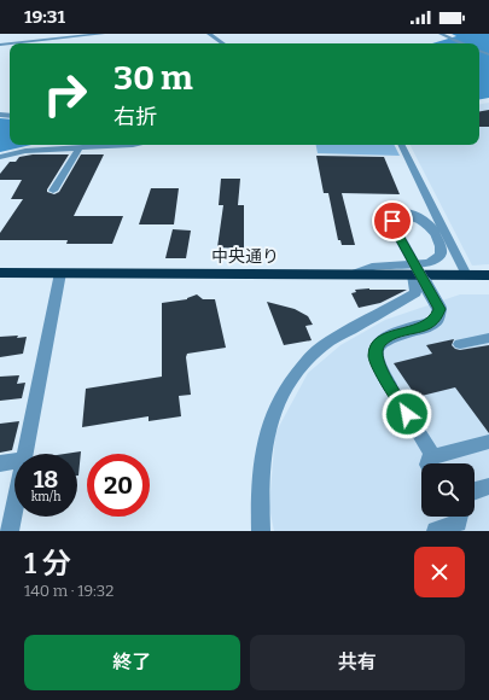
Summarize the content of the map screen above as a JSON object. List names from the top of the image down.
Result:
{
  "streets": {
    "highway": ["中央通り"]
  },
  "page": {
    "status": "19:31",
    "turn": ["30 m", "右折"],
    "speed": "18 km/h",
    "limit": "20",
    "heading": ["1 分", "140 m · 19:32"],
    "buttons": ["終了", "共有"]
  }
}
